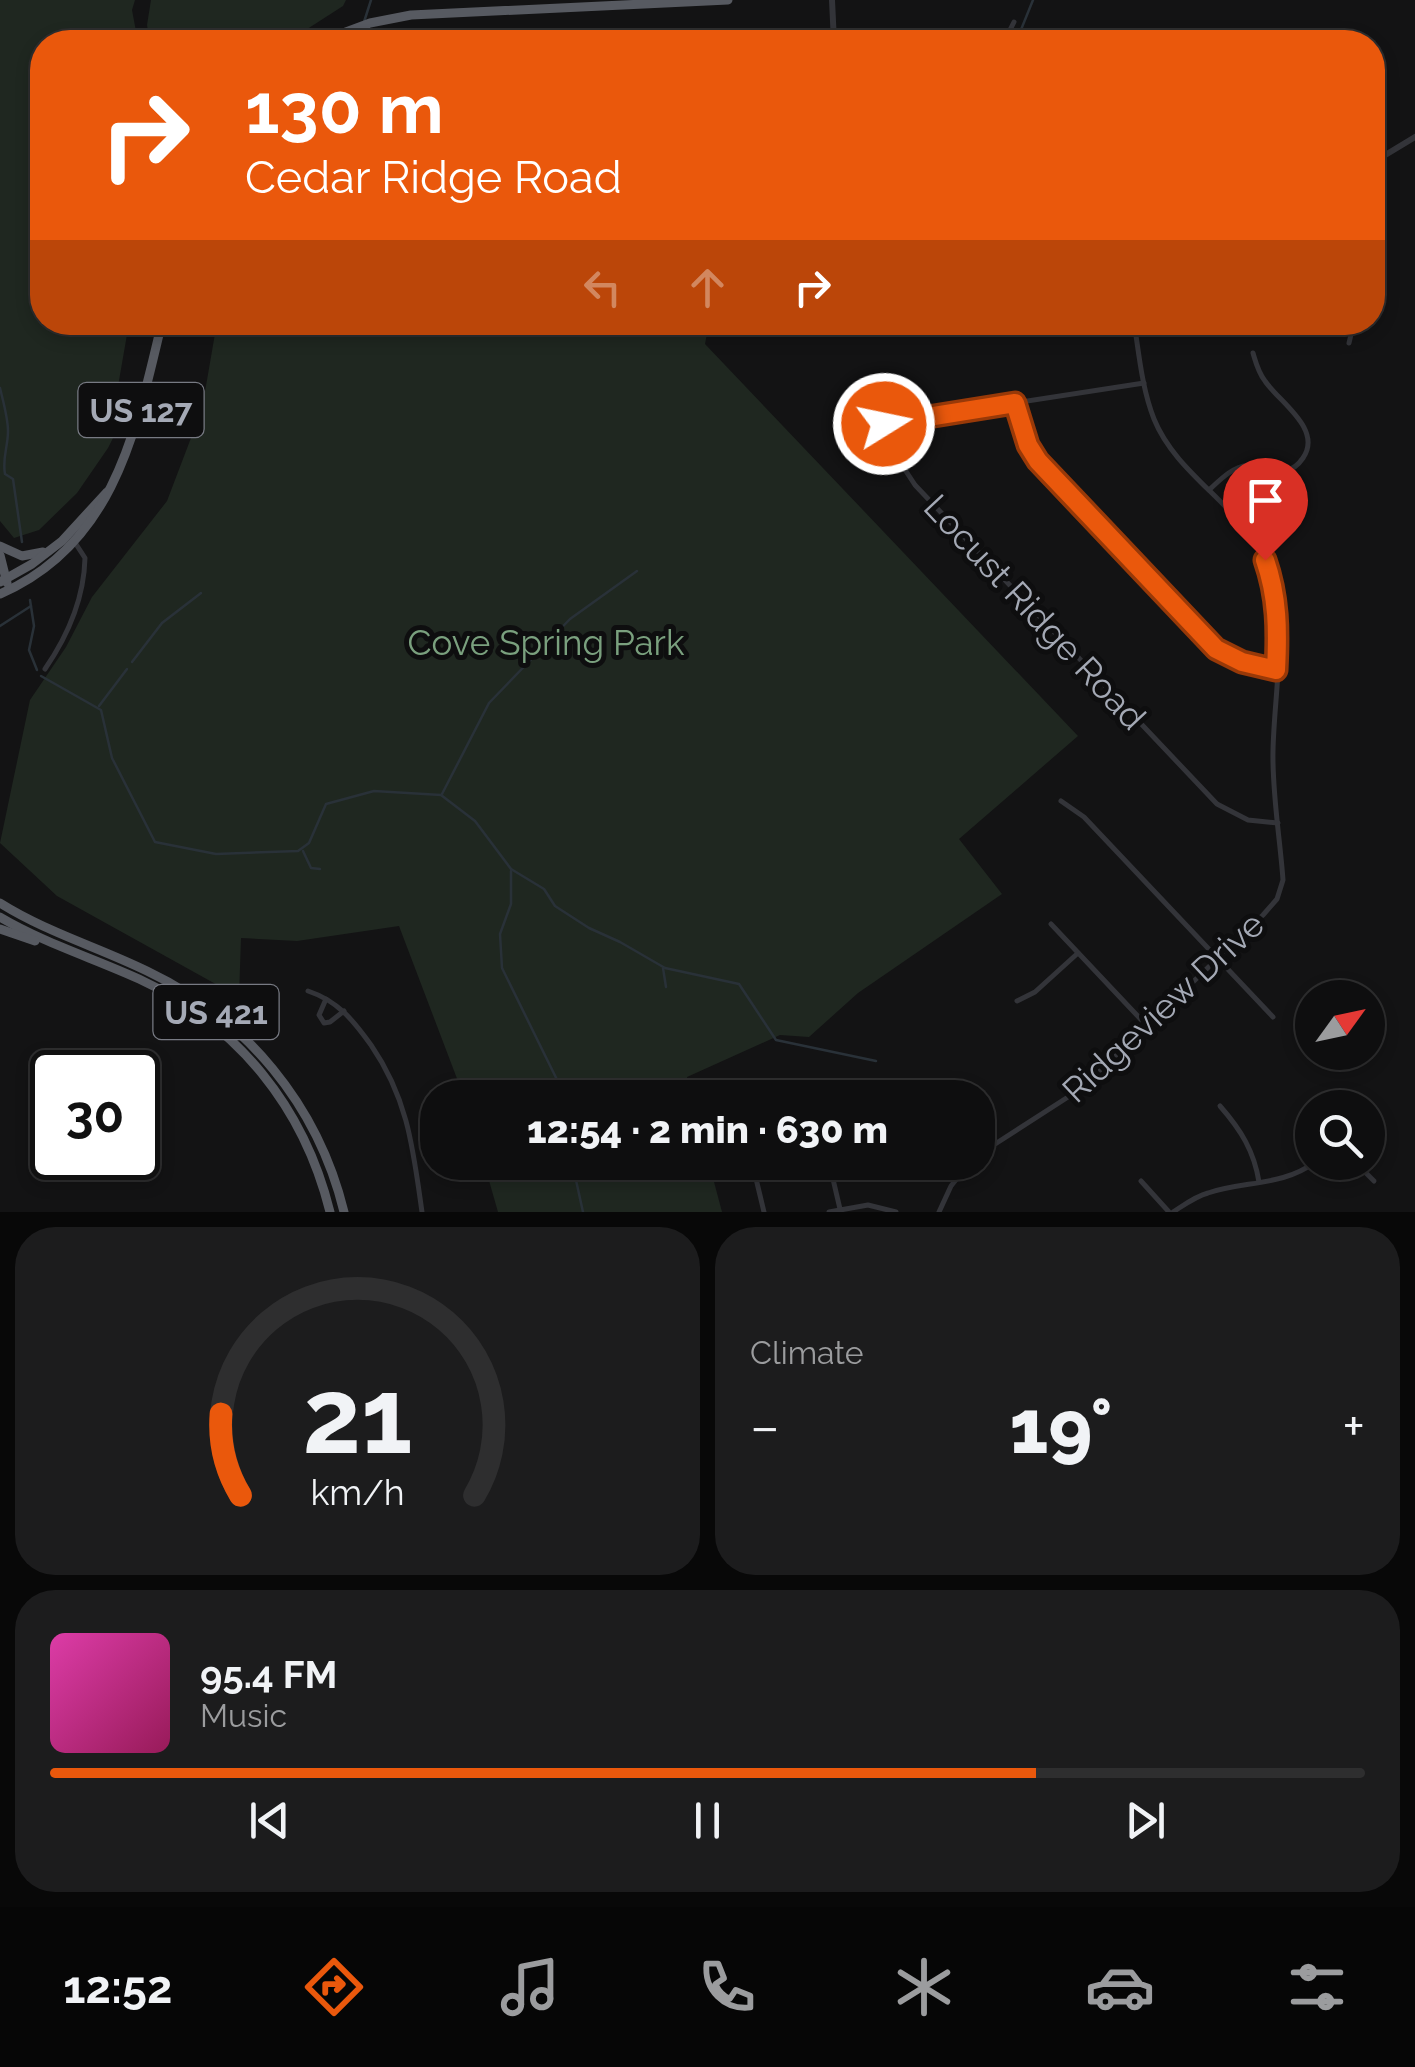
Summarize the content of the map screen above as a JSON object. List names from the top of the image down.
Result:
{
  "streets": {
    "highway": ["US 127", "US 421"],
    "street": ["Locust Ridge Road", "Ridgeview Drive"]
  },
  "crossings": [
    ["Locust Ridge Road", "Ridgeview Drive"]
  ],
  "parks": ["Cove Spring Park"],
  "north": "top right",
  "page": {
    "turn": ["130 m", "Cedar Ridge Road"],
    "limit": "30",
    "trip": "12:54 · 2 min · 630 m",
    "tile": "Climate",
    "heat": ["−", "19°", "+"],
    "song": ["95.4 FM", "Music"],
    "tabs": "12:52",
    "gauge": ["21", "km/h"]
  }
}
